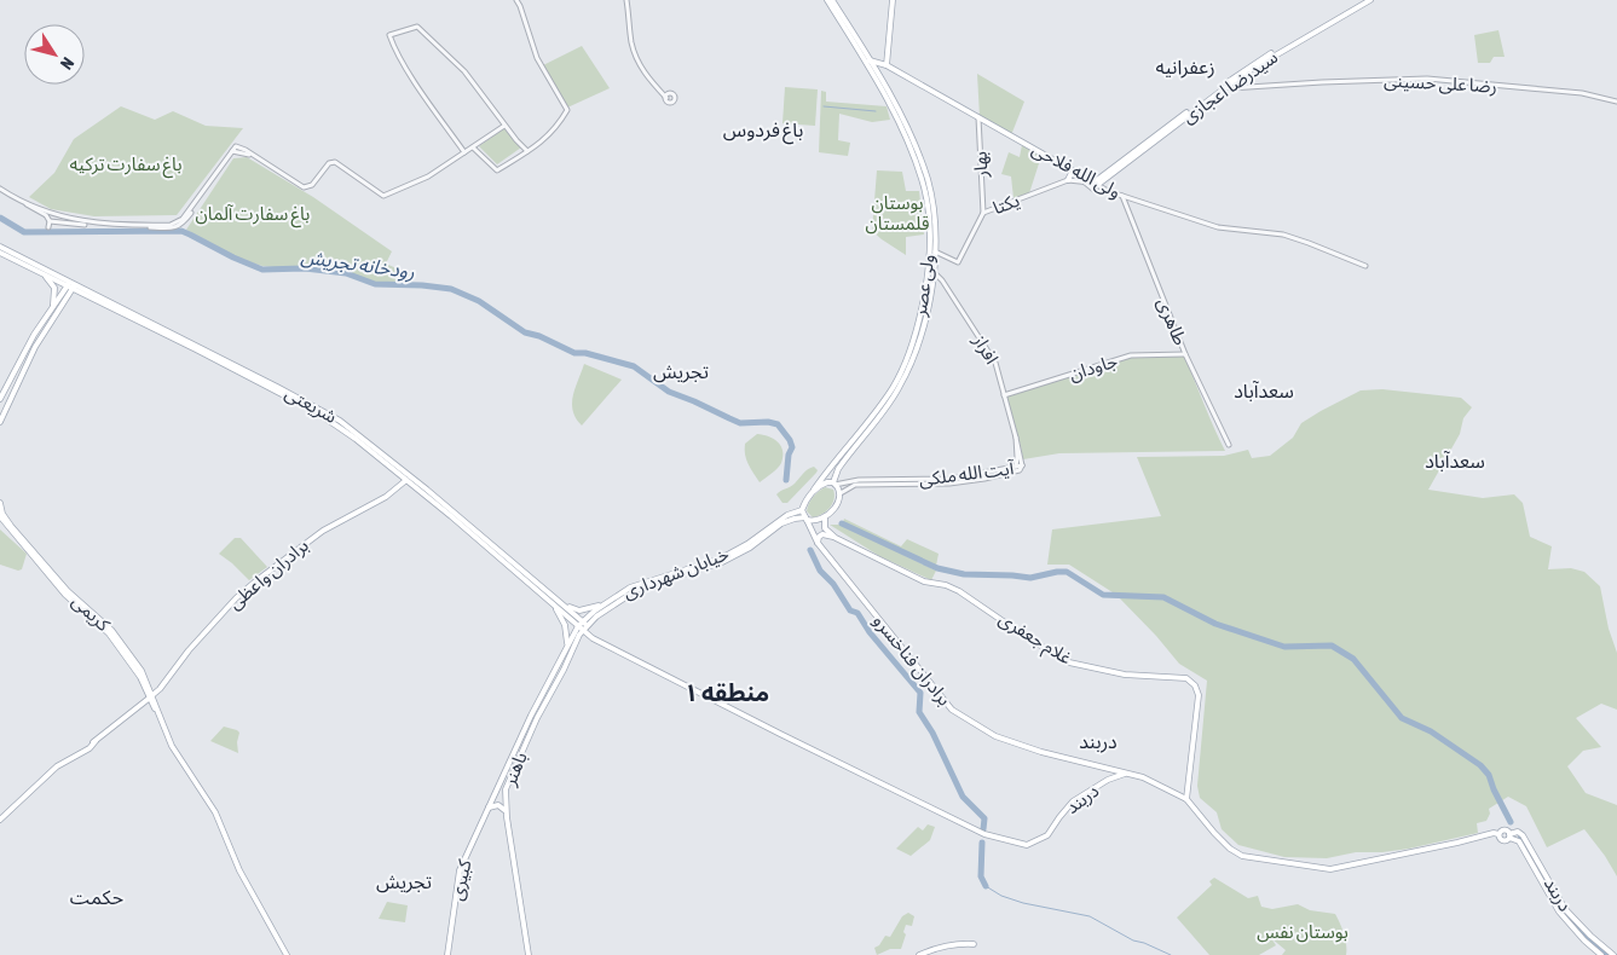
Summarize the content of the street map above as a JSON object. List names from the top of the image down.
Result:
{
  "streets": {
    "main road": [
      "سیدرضا اعجازی",
      "ولی‌ الله فلاحی",
      "ولی عصر",
      "شریعتی",
      "خیابان شهرداری",
      "برادران واعظی",
      "کریمی",
      "غلام جعفری",
      "برادران فناخسرو",
      "باهنر",
      "دربند",
      "کبیری"
    ],
    "street": [
      "رضا علی حسینی",
      "بهار",
      "یکتا",
      "طاهری",
      "افراز",
      "جاودان",
      "آیت الله ملکی"
    ]
  },
  "crossings": [
    ["رضا علی حسینی", "سیدرضا اعجازی"],
    ["سیدرضا اعجازی", "ولی‌ الله فلاحی"],
    ["سیدرضا اعجازی", "یکتا"],
    ["بهار", "ولی‌ الله فلاحی"],
    ["بهار", "یکتا"],
    ["ولی‌ الله فلاحی", "یکتا"],
    ["ولی‌ الله فلاحی", "ولی عصر"],
    ["ولی‌ الله فلاحی", "طاهری"],
    ["یکتا", "ولی عصر"],
    ["ولی عصر", "افراز"],
    ["ولی عصر", "آیت الله ملکی"],
    ["ولی عصر", "خیابان شهرداری"],
    ["ولی عصر", "برادران فناخسرو"],
    ["طاهری", "جاودان"],
    ["افراز", "جاودان"],
    ["افراز", "آیت الله ملکی"],
    ["شریعتی", "خیابان شهرداری"],
    ["شریعتی", "برادران واعظی"],
    ["شریعتی", "باهنر"],
    ["شریعتی", "دربند"],
    ["آیت الله ملکی", "خیابان شهرداری"],
    ["آیت الله ملکی", "برادران فناخسرو"],
    ["خیابان شهرداری", "برادران فناخسرو"],
    ["خیابان شهرداری", "باهنر"],
    ["خیابان شهرداری", "دربند"],
    ["برادران واعظی", "کریمی"],
    ["برادران فناخسرو", "دربند"],
    ["باهنر", "دربند"],
    ["باهنر", "کبیری"]
  ],
  "districts": [
    "زعفرانیه",
    "باغ فردوس",
    "تجریش",
    "سعدآباد",
    "سعدآباد",
    "منطقه ۱",
    "دربند",
    "تجریش",
    "حکمت"
  ],
  "water": ["رودخانه تجریش"],
  "parks": [
    "باغ سفارت ترکیه",
    "بوستان قلمستان",
    "باغ سفارت آلمان",
    "بوستان نفس"
  ],
  "north": "bottom right"
}
